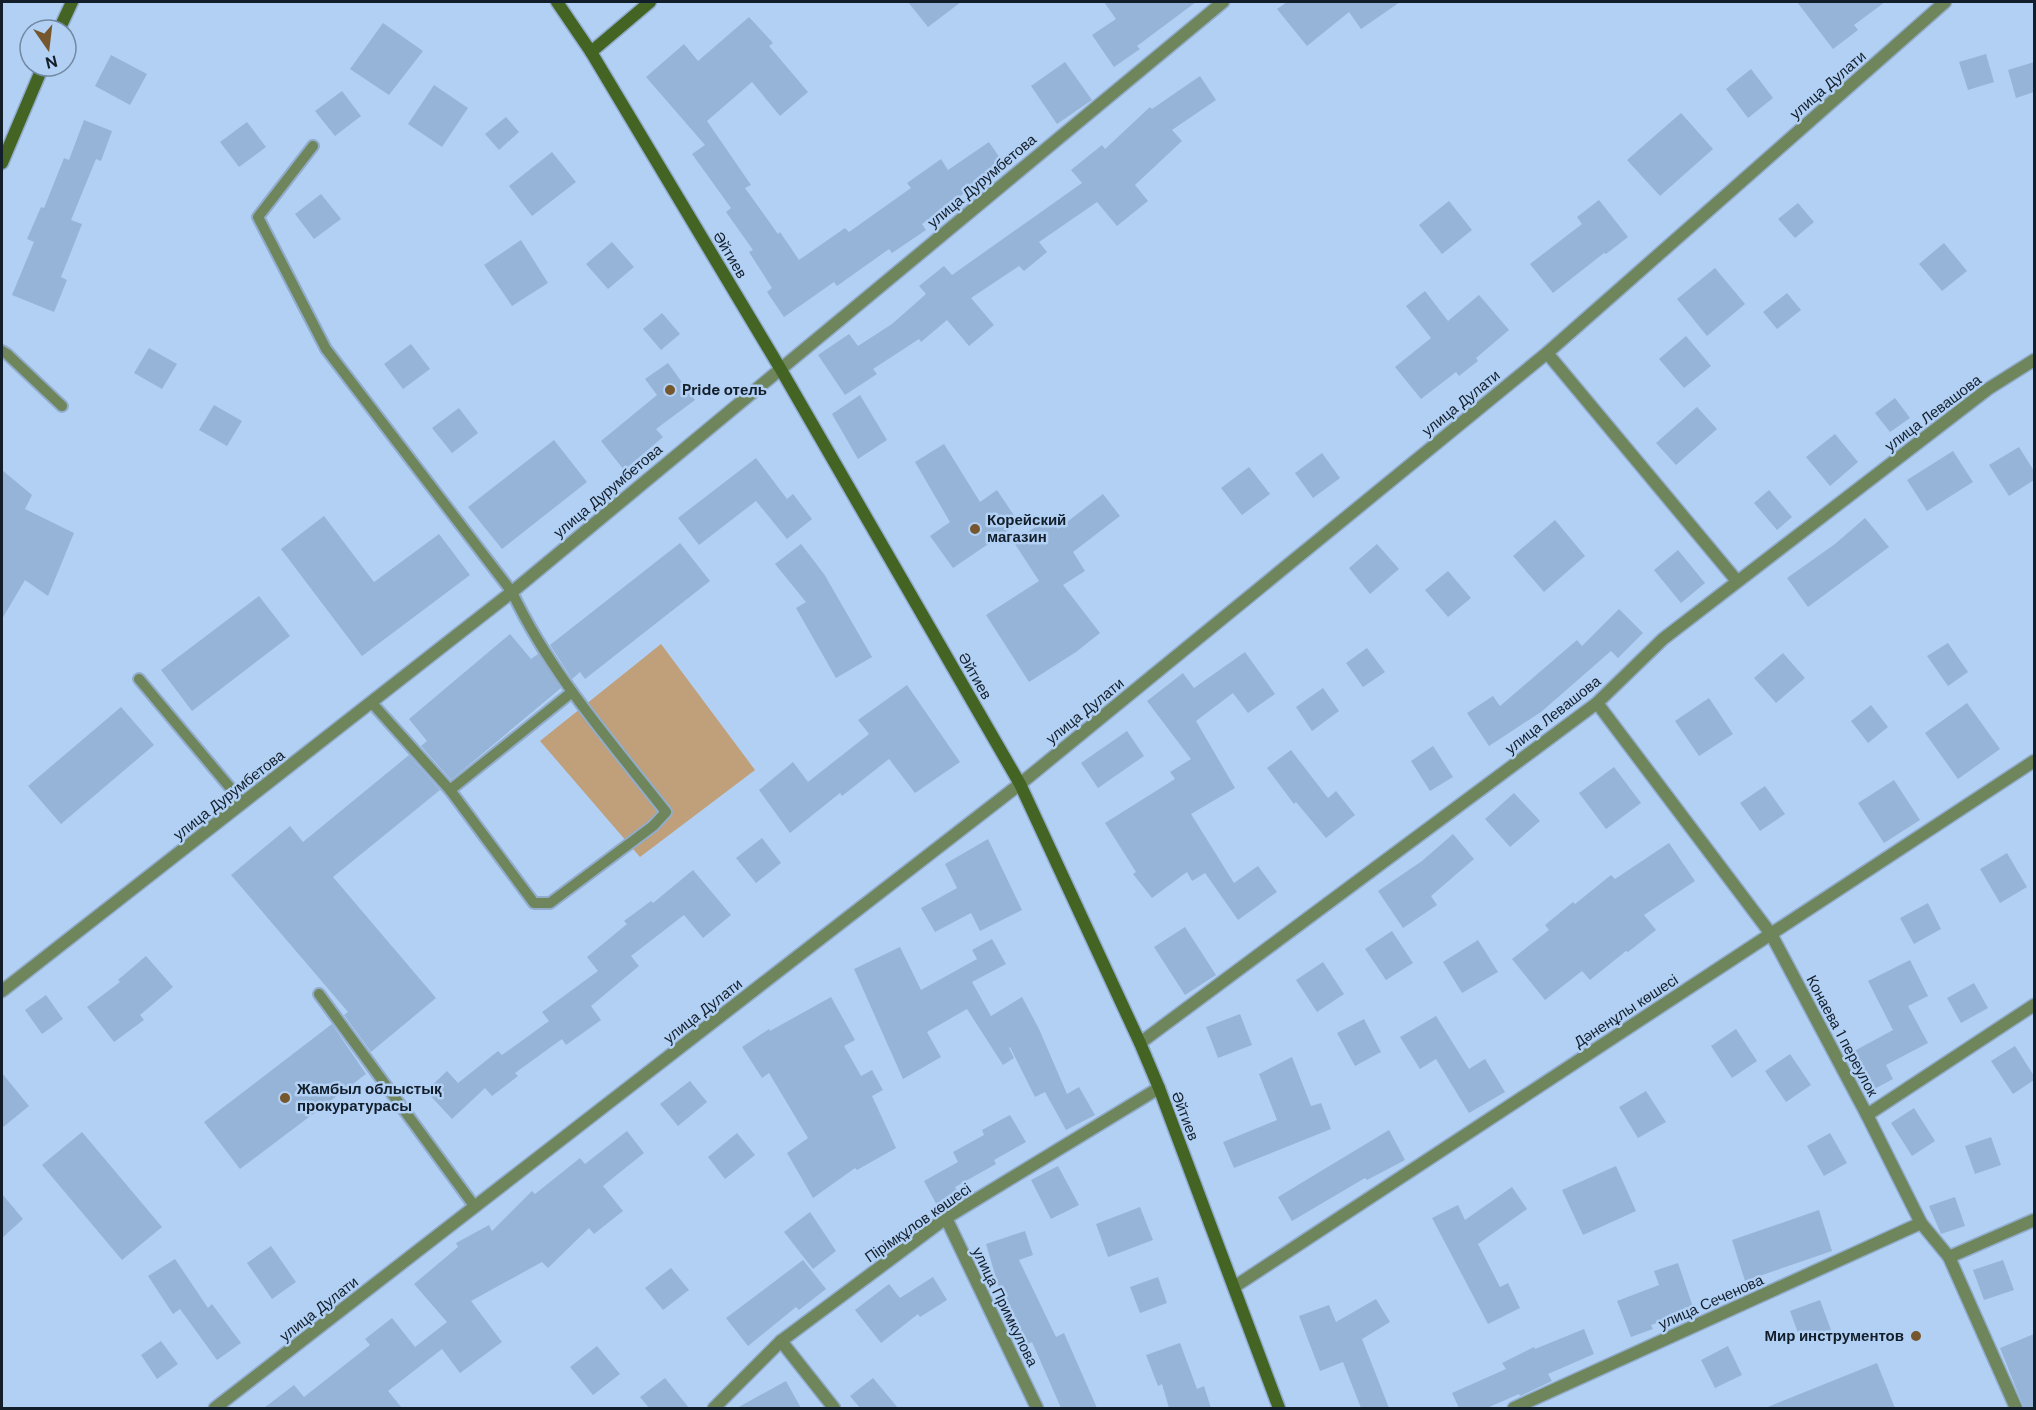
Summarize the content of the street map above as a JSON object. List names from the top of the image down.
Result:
{
  "streets": {
    "street": [
      "улица Дулати",
      "улица Дурумбетова",
      "Әйтиев",
      "улица Левашова",
      "Дәненұлы көшесі",
      "Конаева 1 переулок",
      "Пірімқұлов көшесі",
      "улица Сеченова",
      "улица Примкулова"
    ]
  },
  "crossings": [
    ["улица Дулати", "Әйтиев"],
    ["улица Дурумбетова", "Әйтиев"],
    ["Әйтиев", "улица Левашова"],
    ["Әйтиев", "Дәненұлы көшесі"],
    ["Әйтиев", "Пірімқұлов көшесі"],
    ["улица Левашова", "Конаева 1 переулок"],
    ["Дәненұлы көшесі", "Конаева 1 переулок"],
    ["Конаева 1 переулок", "улица Сеченова"],
    ["Пірімқұлов көшесі", "улица Примкулова"]
  ],
  "places": [
    "Pride отель",
    "Корейский магазин",
    "Жамбыл облыстық прокуратурасы",
    "Мир инструментов"
  ],
  "north": "bottom"
}
